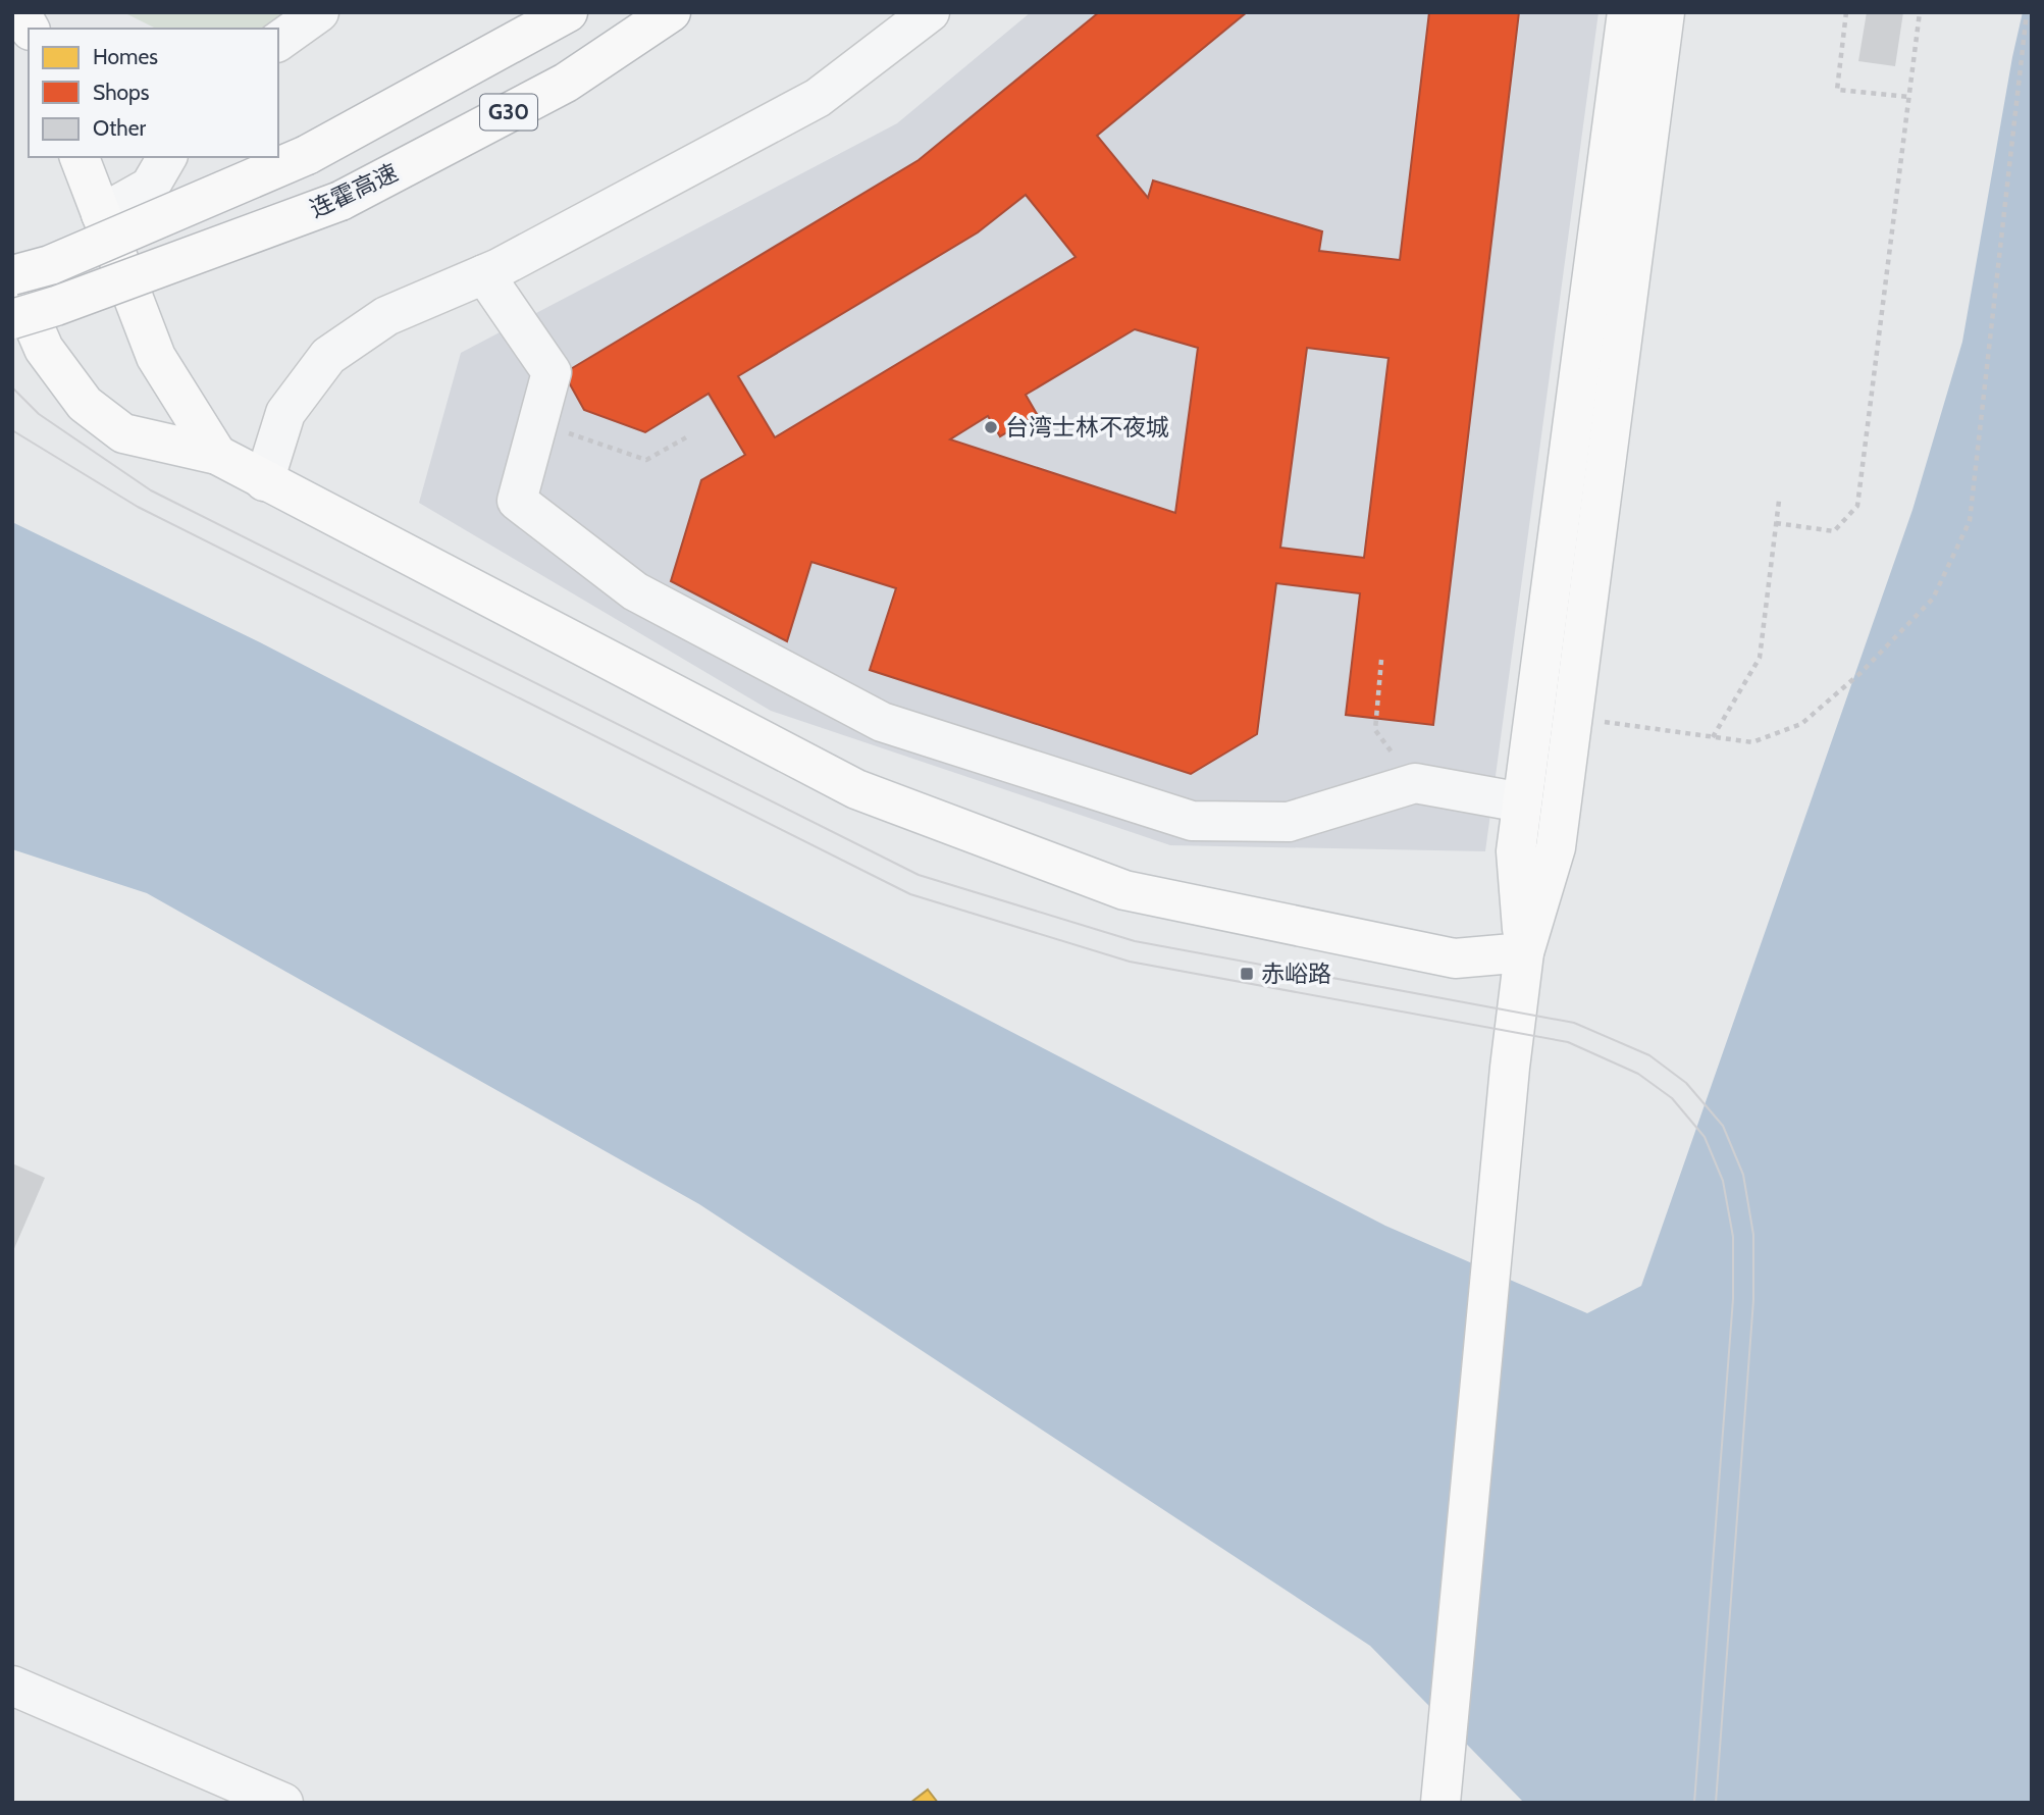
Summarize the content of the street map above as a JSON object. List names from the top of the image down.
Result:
{
  "streets": {
    "main road": ["G30", "连霍高速"]
  },
  "places": {
    "other": ["台湾士林不夜城"],
    "transit": ["赤峪路"]
  },
  "legend": ["Homes", "Shops", "Other"]
}
